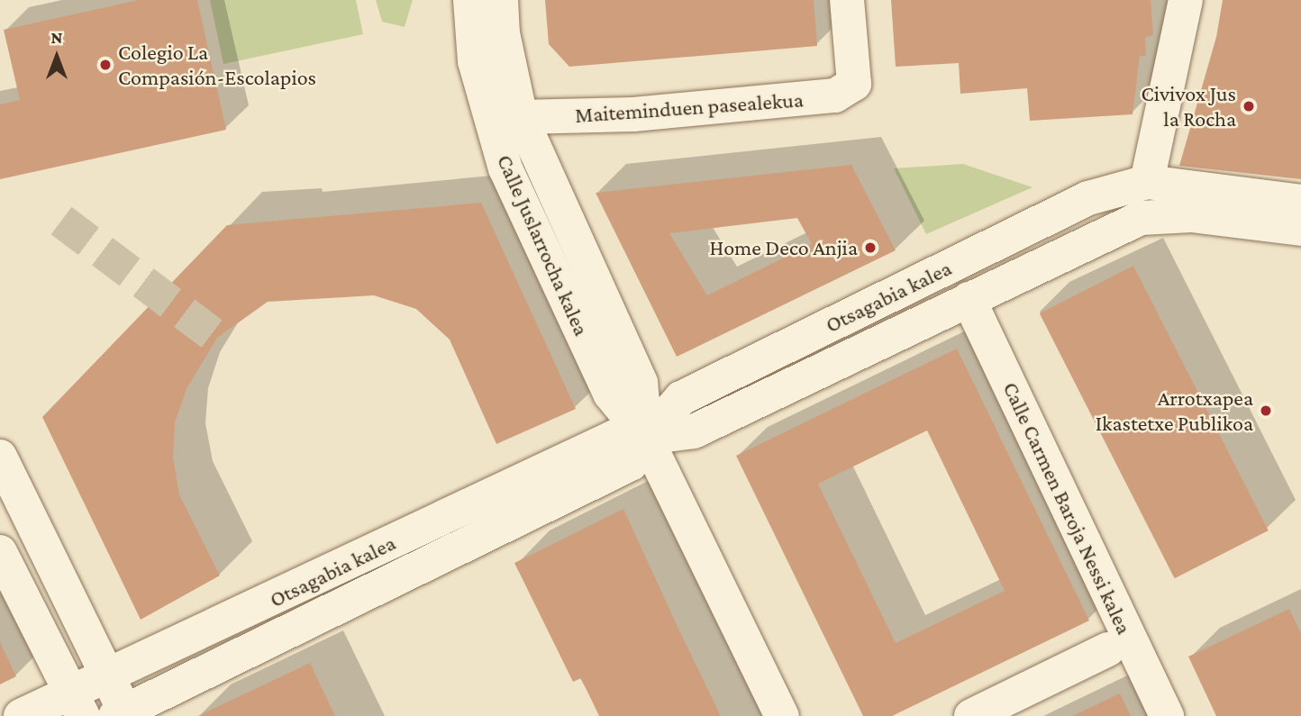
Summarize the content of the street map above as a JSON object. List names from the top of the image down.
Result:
{
  "streets": {
    "street": [
      "Maiteminduen pasealekua",
      "Calle Juslarrocha kalea",
      "Otsagabia kalea",
      "Calle Carmen Baroja Nessi kalea"
    ]
  },
  "crossings": [
    ["Maiteminduen pasealekua", "Calle Juslarrocha kalea"],
    ["Calle Juslarrocha kalea", "Otsagabia kalea"],
    ["Otsagabia kalea", "Calle Carmen Baroja Nessi kalea"]
  ],
  "places": [
    "Colegio La Compasión-Escolapios",
    "Civivox Jus la Rocha",
    "Home Deco Anjia",
    "Arrotxapea Ikastetxe Publikoa"
  ],
  "north": "top"
}
